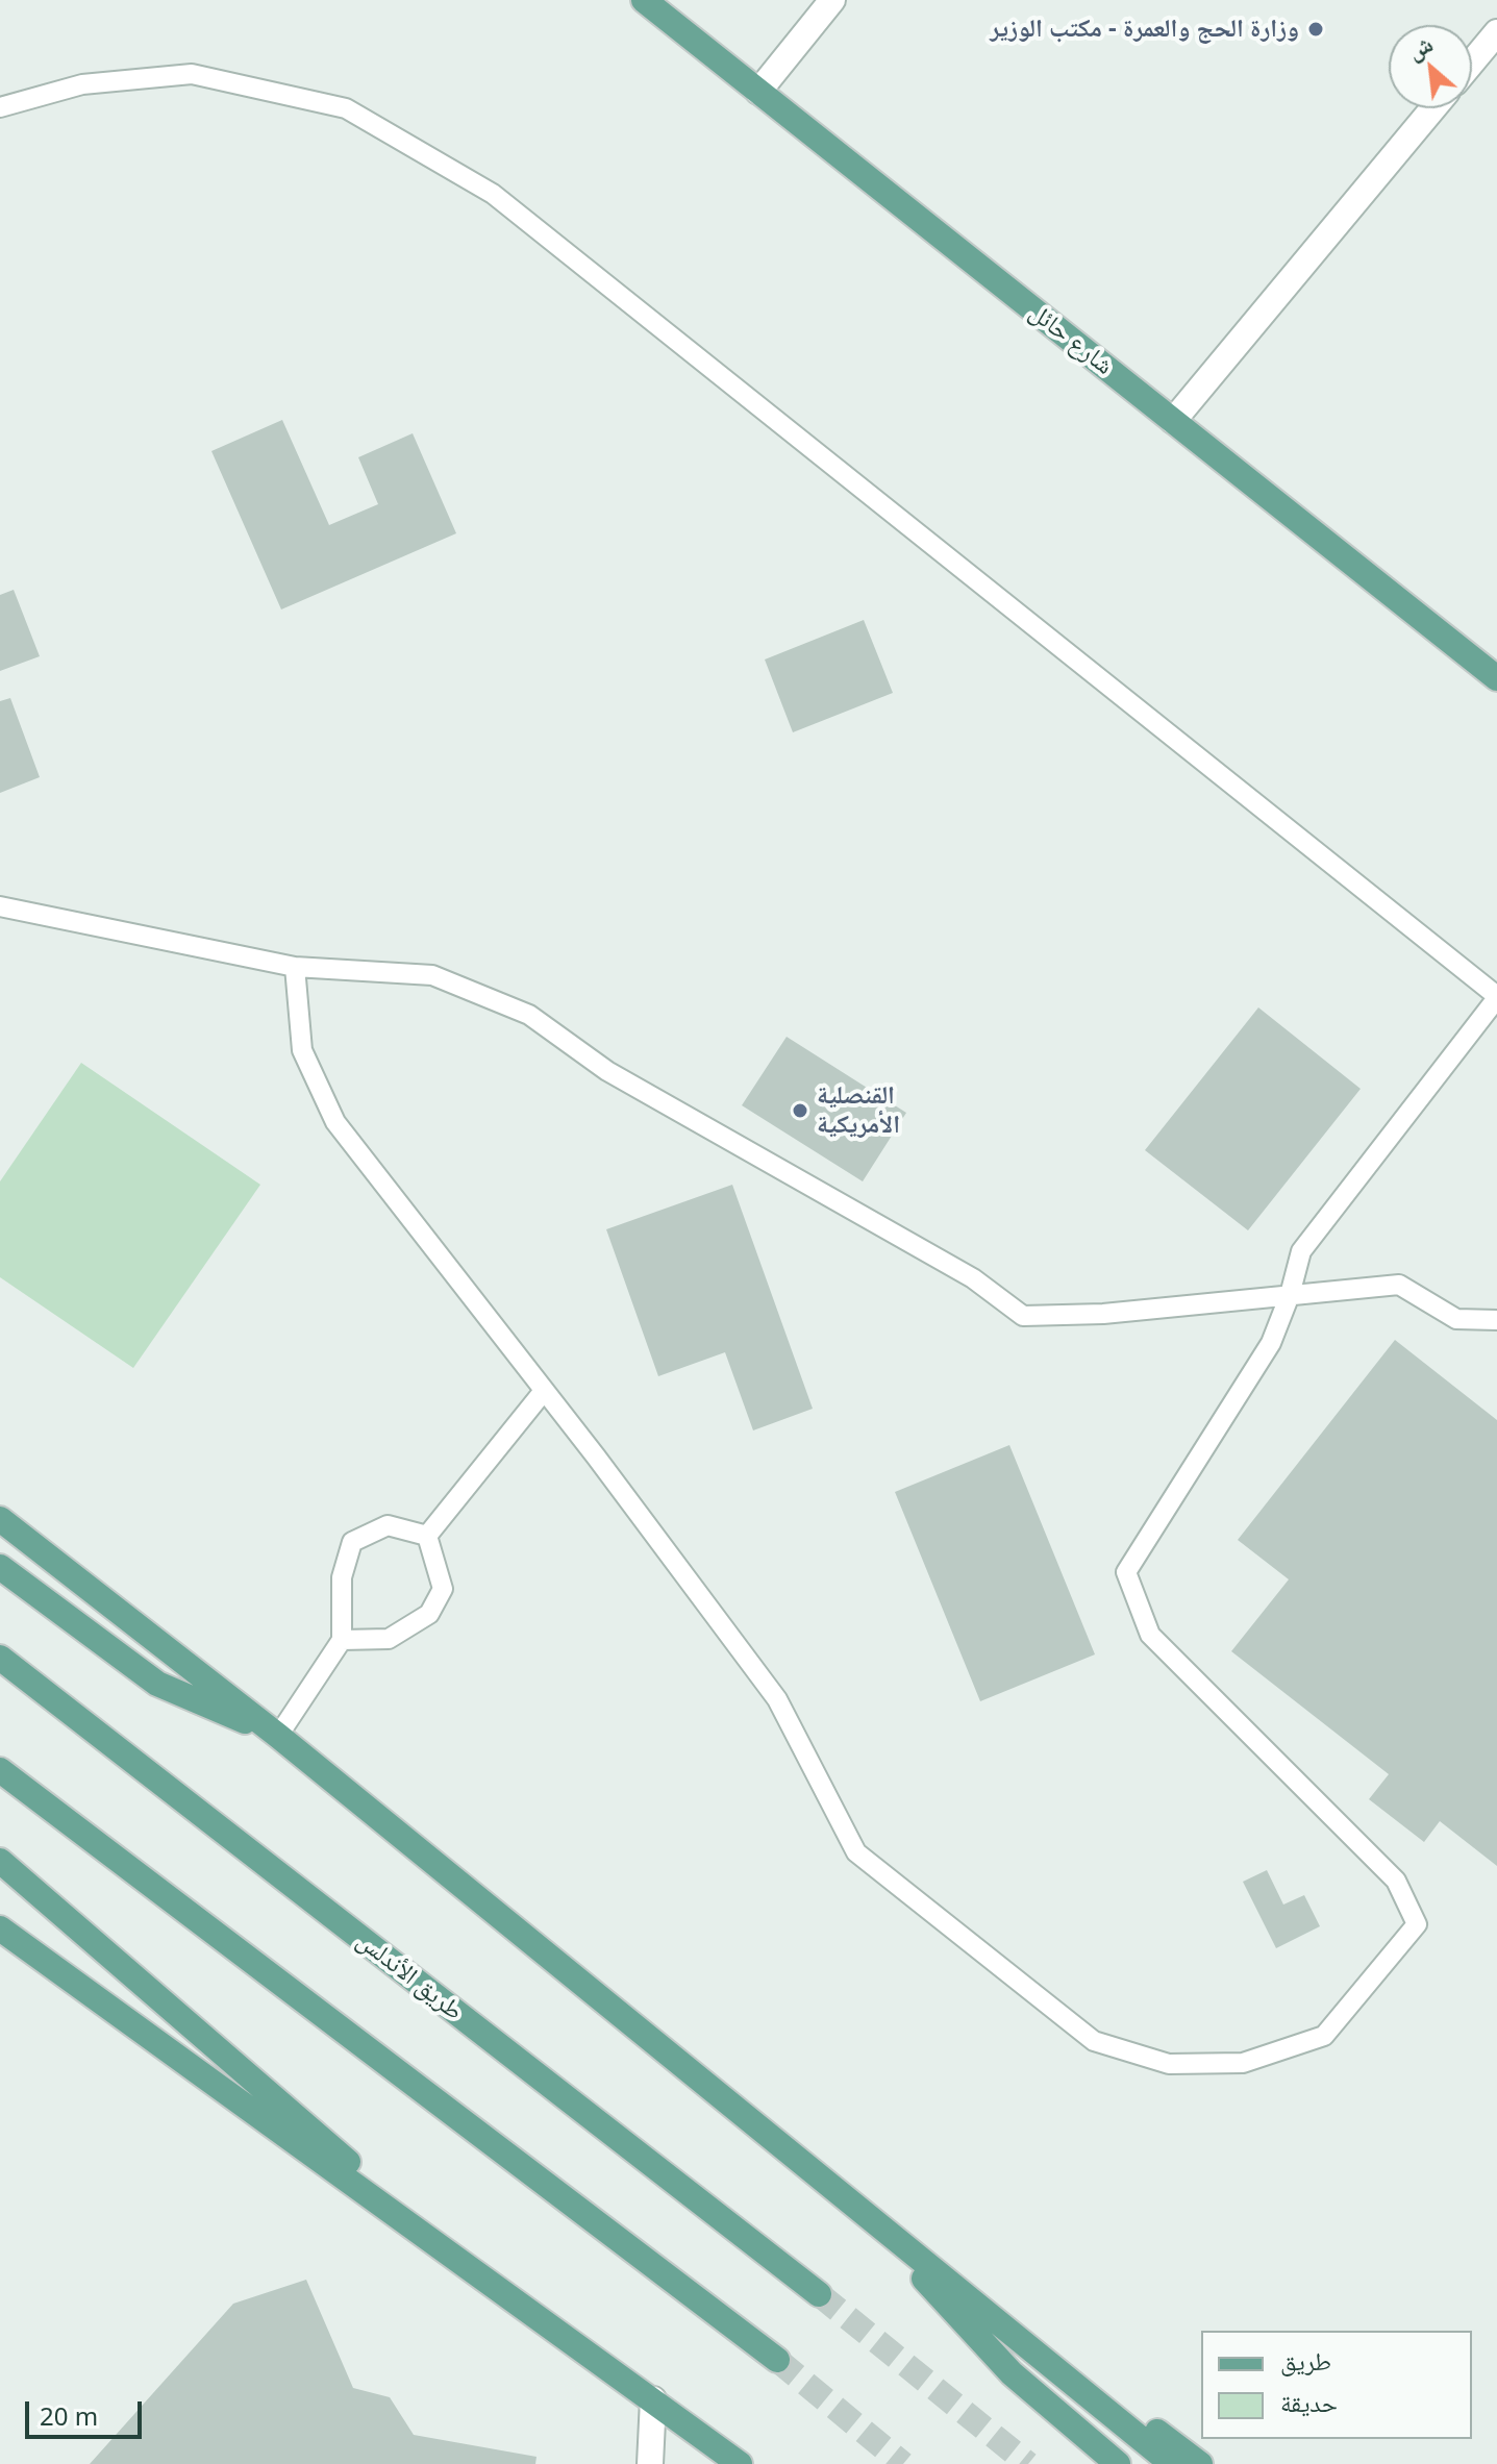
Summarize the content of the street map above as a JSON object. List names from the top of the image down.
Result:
{
  "streets": {
    "main road": ["شارع حائل", "طريق الأندلس"]
  },
  "places": ["وزارة الحج والعمرة - مكتب الوزير", "القنصلية الأمريكية"],
  "legend": ["طريق", "حديقة"],
  "scale_bar": "20 m",
  "north": "top left"
}
